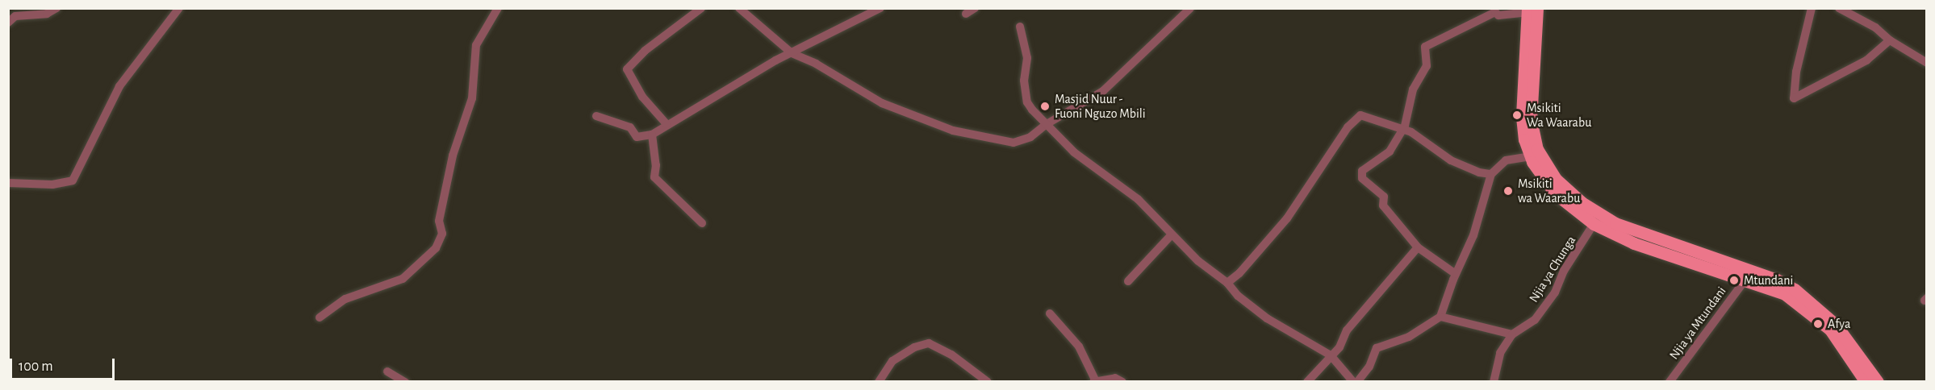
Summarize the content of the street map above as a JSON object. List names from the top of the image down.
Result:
{
  "streets": {
    "street": ["Njia ya Chunga", "Njia ya Mtundani"]
  },
  "places": [
    "Masjid Nuur - Fuoni Nguzo Mbili",
    "Msikiti Wa Waarabu",
    "Msikiti wa Waarabu",
    "Mtundani",
    "Afya"
  ],
  "scale_bar": "100 m"
}
